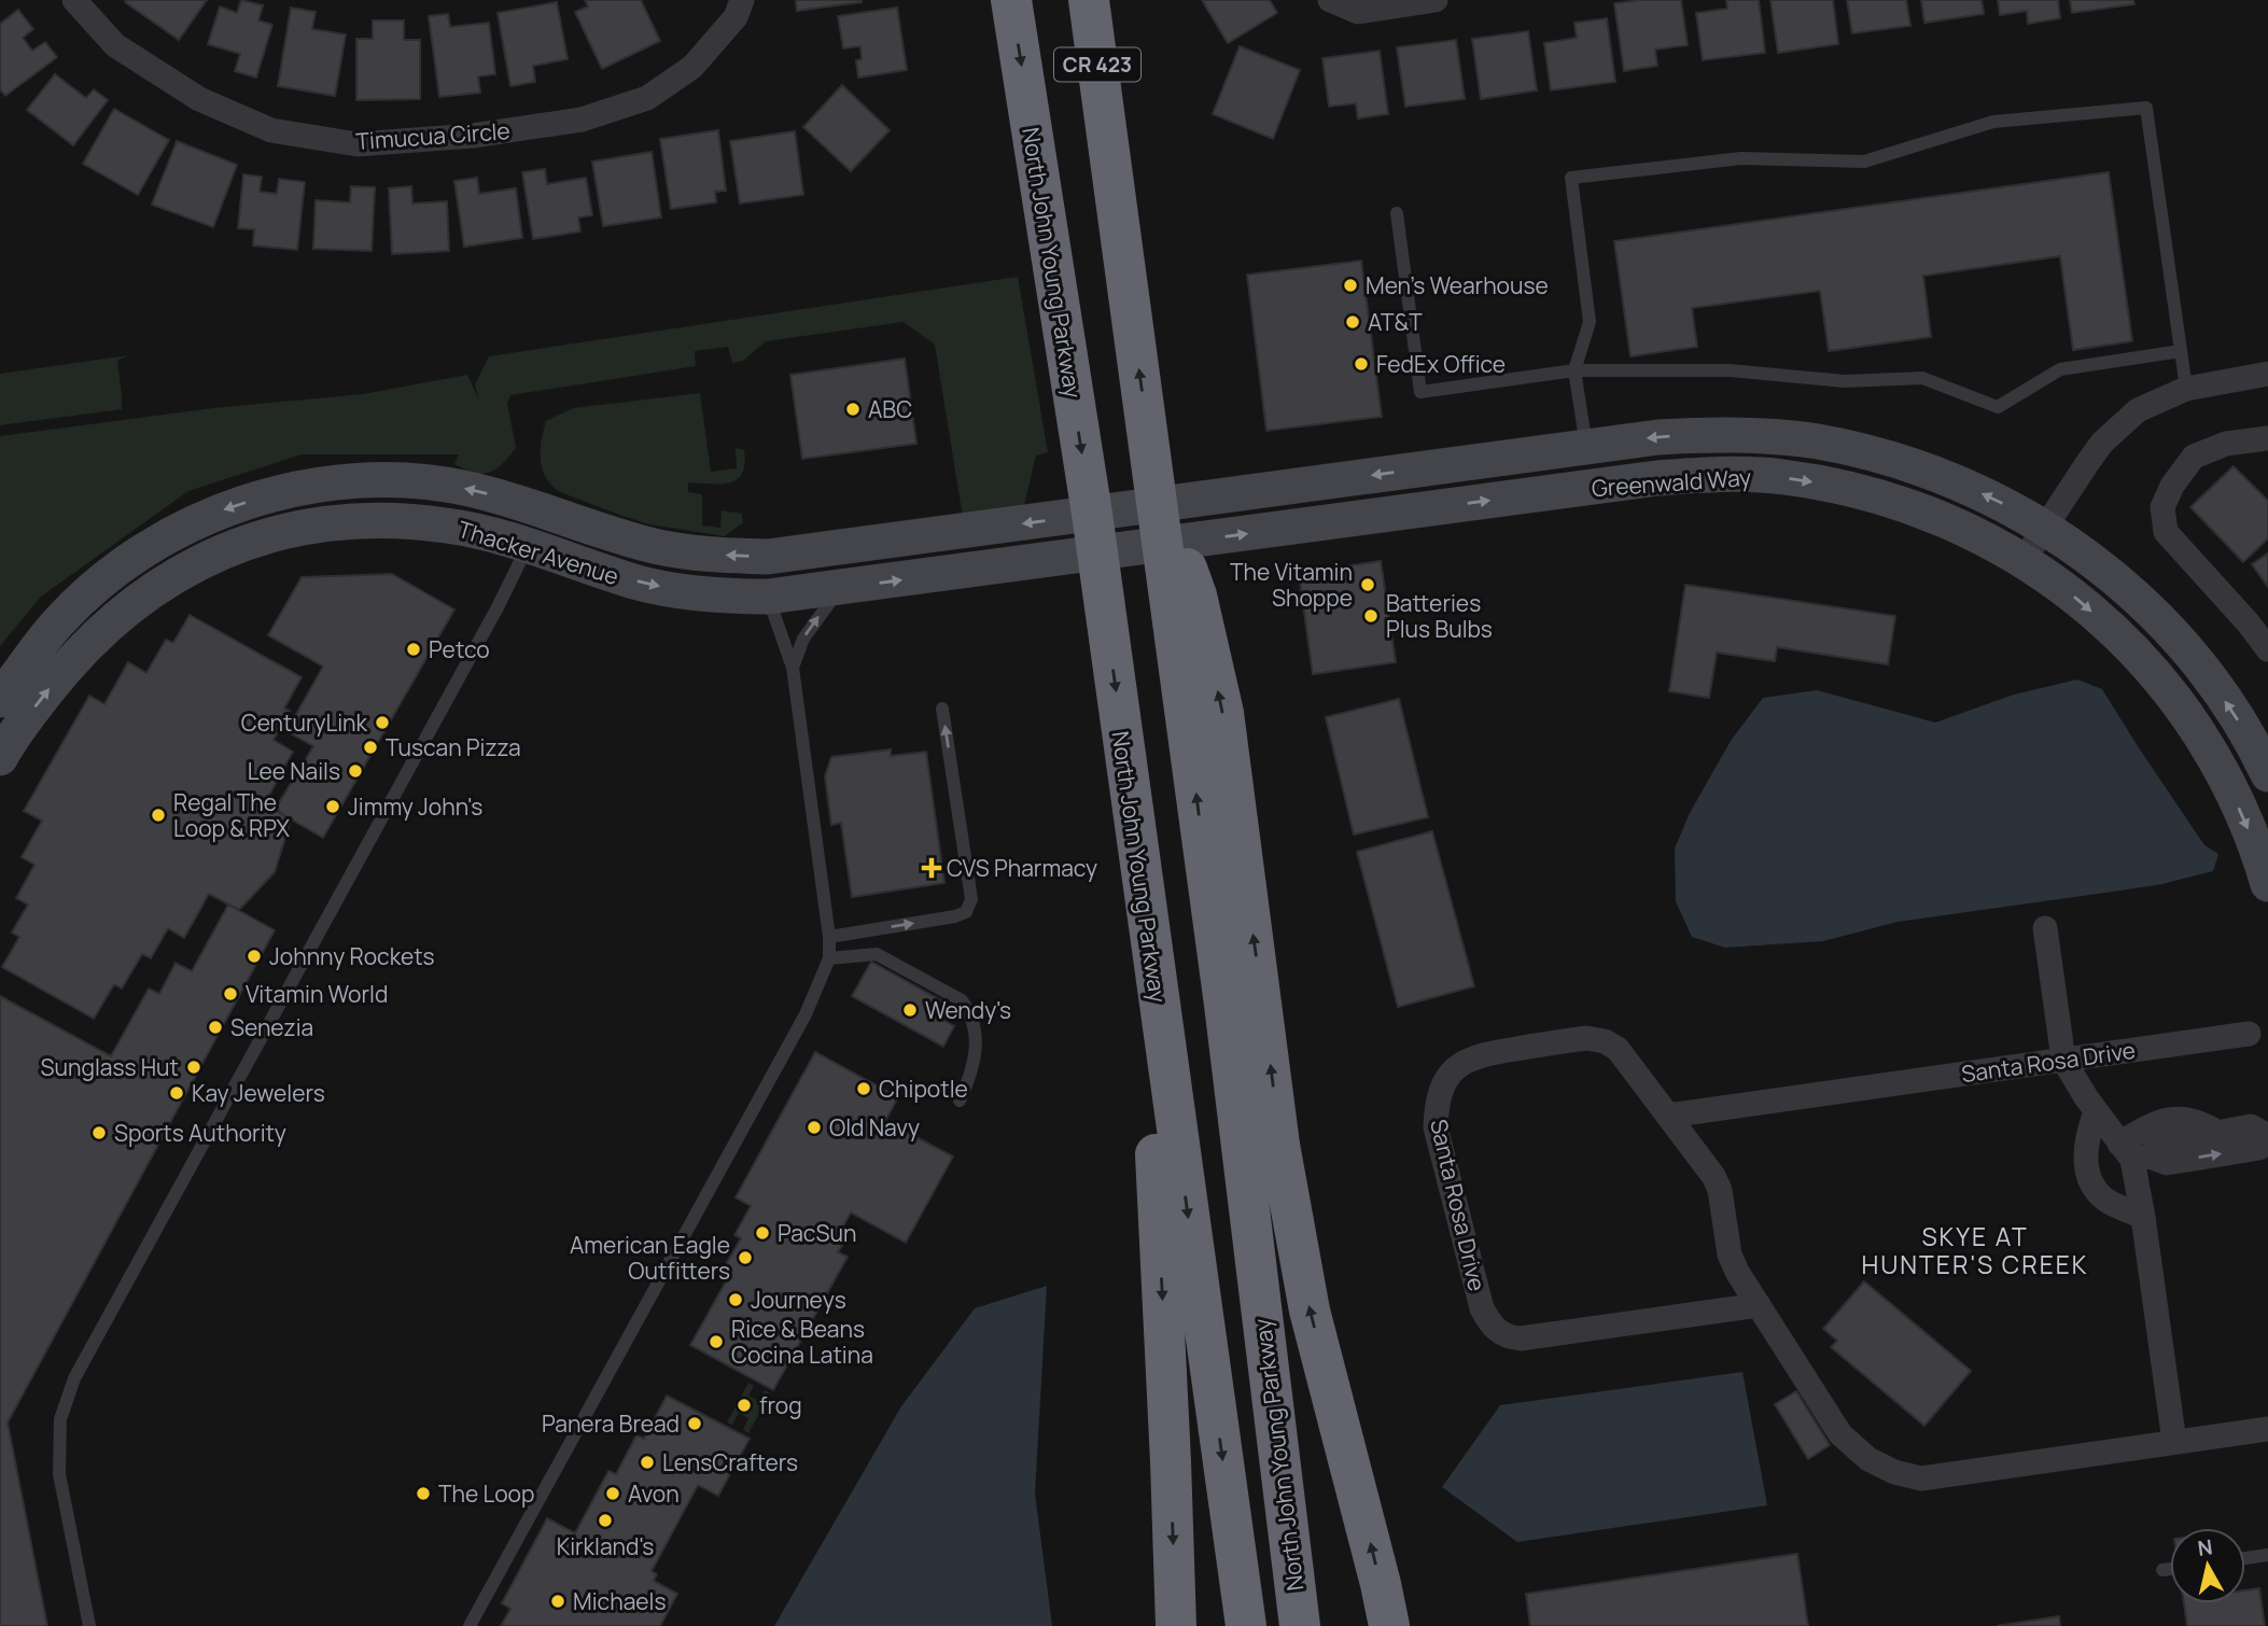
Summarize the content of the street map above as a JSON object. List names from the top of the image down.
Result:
{
  "streets": {
    "highway": ["CR 423", "North John Young Parkway"],
    "street": [
      "Timucua Circle",
      "Greenwald Way",
      "Thacker Avenue",
      "Santa Rosa Drive"
    ]
  },
  "crossings": [
    ["CR 423", "Greenwald Way"],
    ["CR 423", "Thacker Avenue"],
    ["North John Young Parkway", "Greenwald Way"],
    ["North John Young Parkway", "Thacker Avenue"],
    ["Greenwald Way", "Thacker Avenue"]
  ],
  "districts": ["SKYE AT HUNTER'S CREEK"],
  "places": {
    "other": [
      "Men's Wearhouse",
      "AT&T",
      "FedEx Office",
      "ABC",
      "The Vitamin Shoppe",
      "Batteries Plus Bulbs",
      "Petco",
      "CenturyLink",
      "Tuscan Pizza",
      "Lee Nails",
      "Jimmy John's",
      "Regal The Loop & RPX",
      "Johnny Rockets",
      "Vitamin World",
      "Wendy's",
      "Senezia",
      "Sunglass Hut",
      "Chipotle",
      "Kay Jewelers",
      "Old Navy",
      "Sports Authority",
      "PacSun",
      "American Eagle Outfitters",
      "Journeys",
      "Rice & Beans Cocina Latina",
      "frog",
      "Panera Bread",
      "LensCrafters",
      "The Loop",
      "Avon",
      "Kirkland's",
      "Michaels"
    ],
    "health": ["CVS Pharmacy"]
  },
  "north": "top"
}
